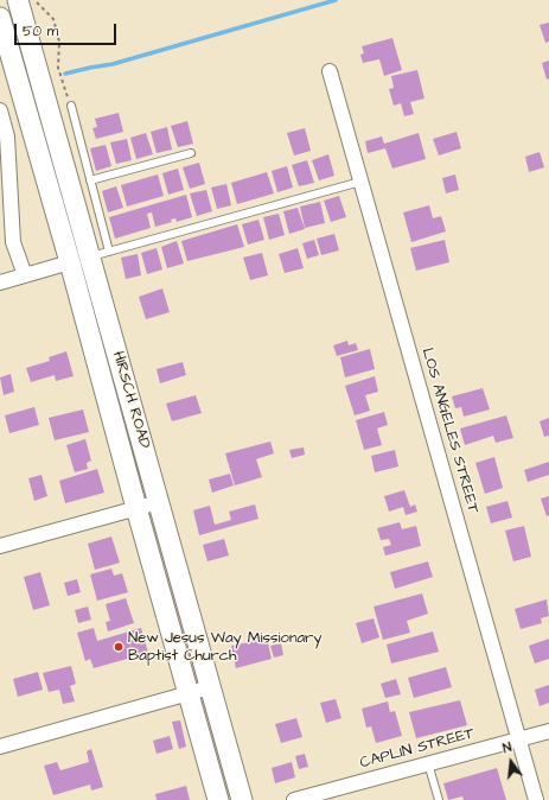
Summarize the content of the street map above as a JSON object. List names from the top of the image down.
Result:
{
  "streets": {
    "main road": ["HIRSCH ROAD"],
    "street": ["LOS ANGELES STREET", "CAPLIN STREET"]
  },
  "crossings": [
    ["LOS ANGELES STREET", "CAPLIN STREET"]
  ],
  "places": ["New Jesus Way Missionary Baptist Church"],
  "scale_bar": "50 m",
  "north": "top"
}
